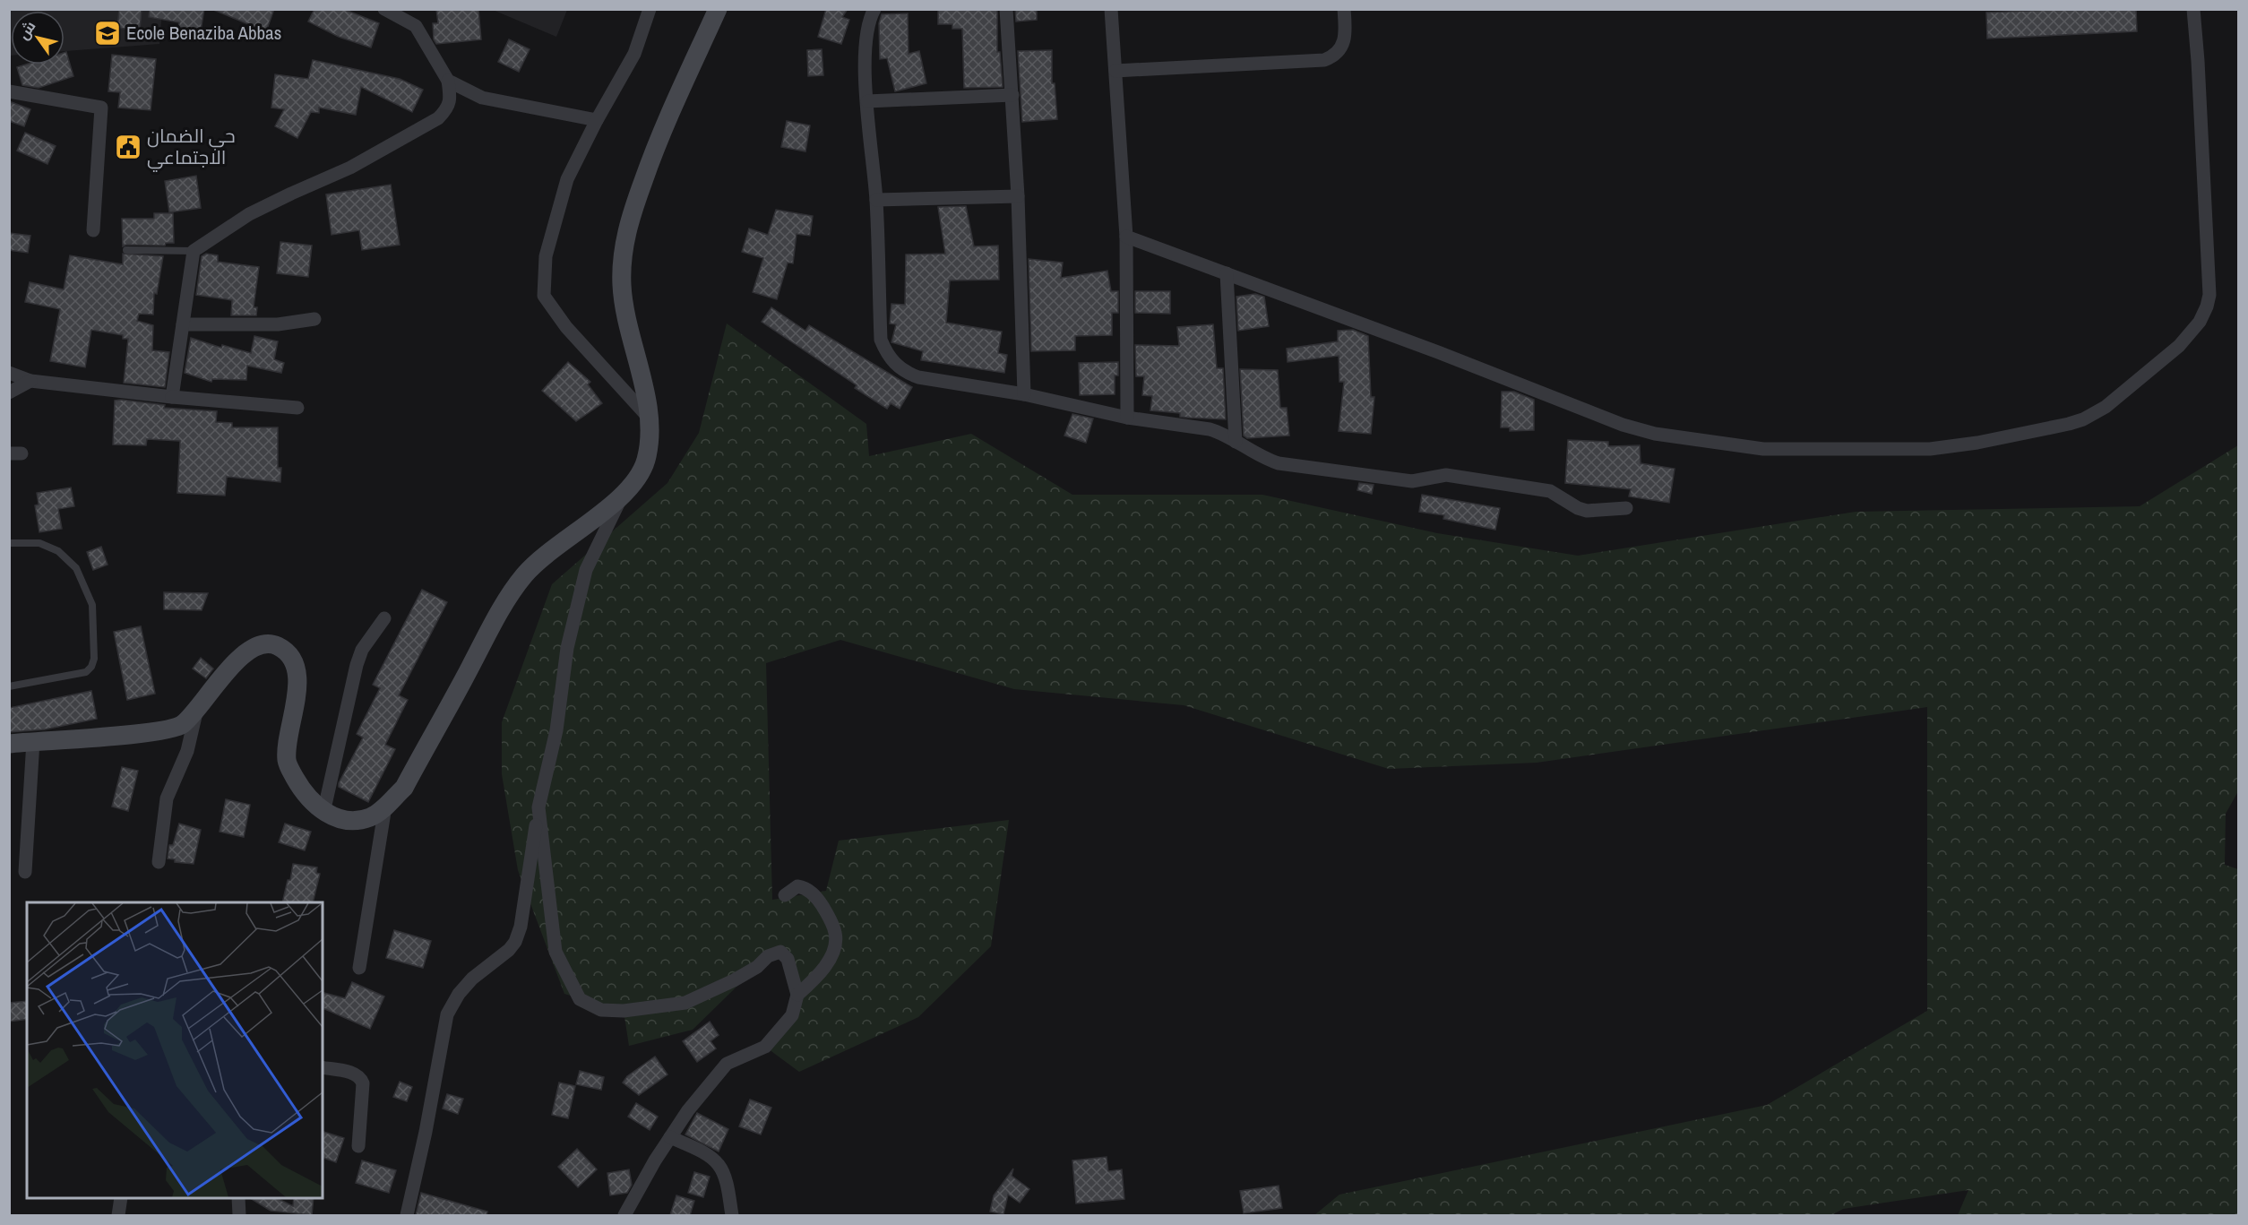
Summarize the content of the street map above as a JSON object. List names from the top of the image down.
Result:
{
  "places": {
    "school or university": ["Ecole Benaziba Abbas"],
    "public building": ["حي الضمان الاجتماعي"]
  },
  "north": "top left"
}
